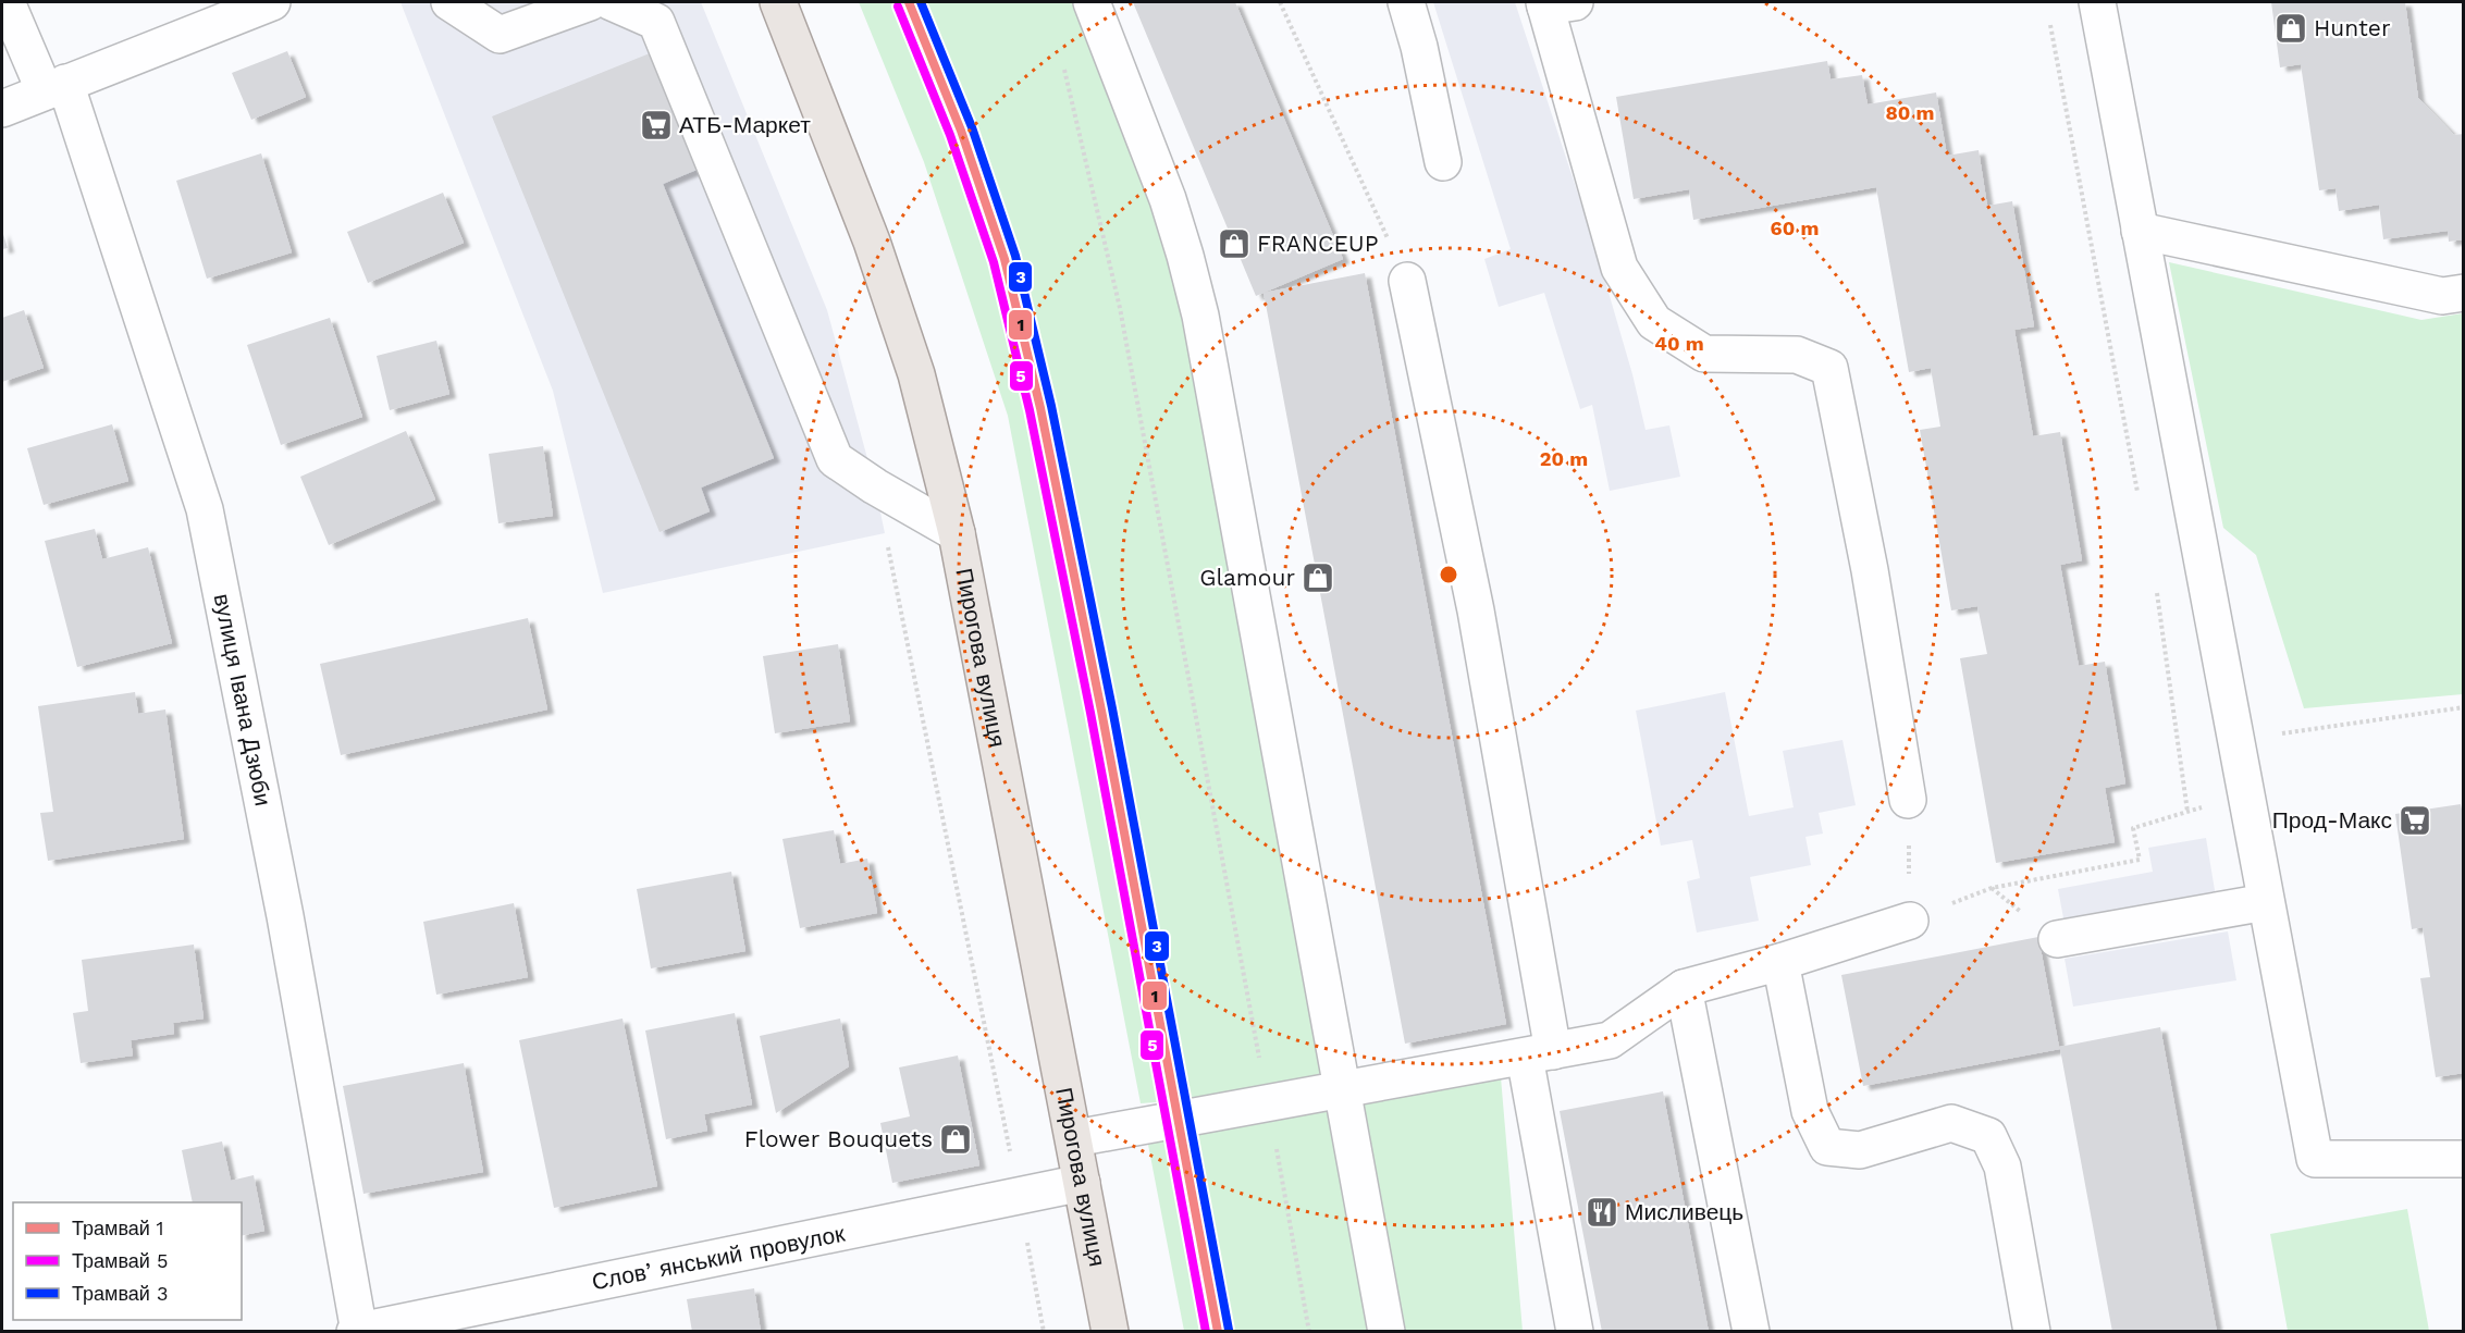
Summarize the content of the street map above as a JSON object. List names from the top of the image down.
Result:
{
  "streets": {
    "main road": ["Пирогова вулиця"],
    "street": ["вулиця Івана Дзюби", "Словʼянський провулок"]
  },
  "crossings": [
    ["Пирогова вулиця", "Словʼянський провулок"],
    ["вулиця Івана Дзюби", "Словʼянський провулок"]
  ],
  "places": {
    "shop": [
      "Hunter",
      "FRANCEUP",
      "Glamour",
      "Flower Bouquets"
    ],
    "supermarket": ["АТБ-Маркет", "Прод-Макс"],
    "restaurant": ["Мисливець"]
  },
  "lines": ["tram line 1", "tram line 3", "tram line 5"],
  "legend": ["Трамвай 1", "Трамвай 5", "Трамвай 3"],
  "rings": [
    "80 m",
    "60 m",
    "40 m",
    "20 m"
  ]
}
